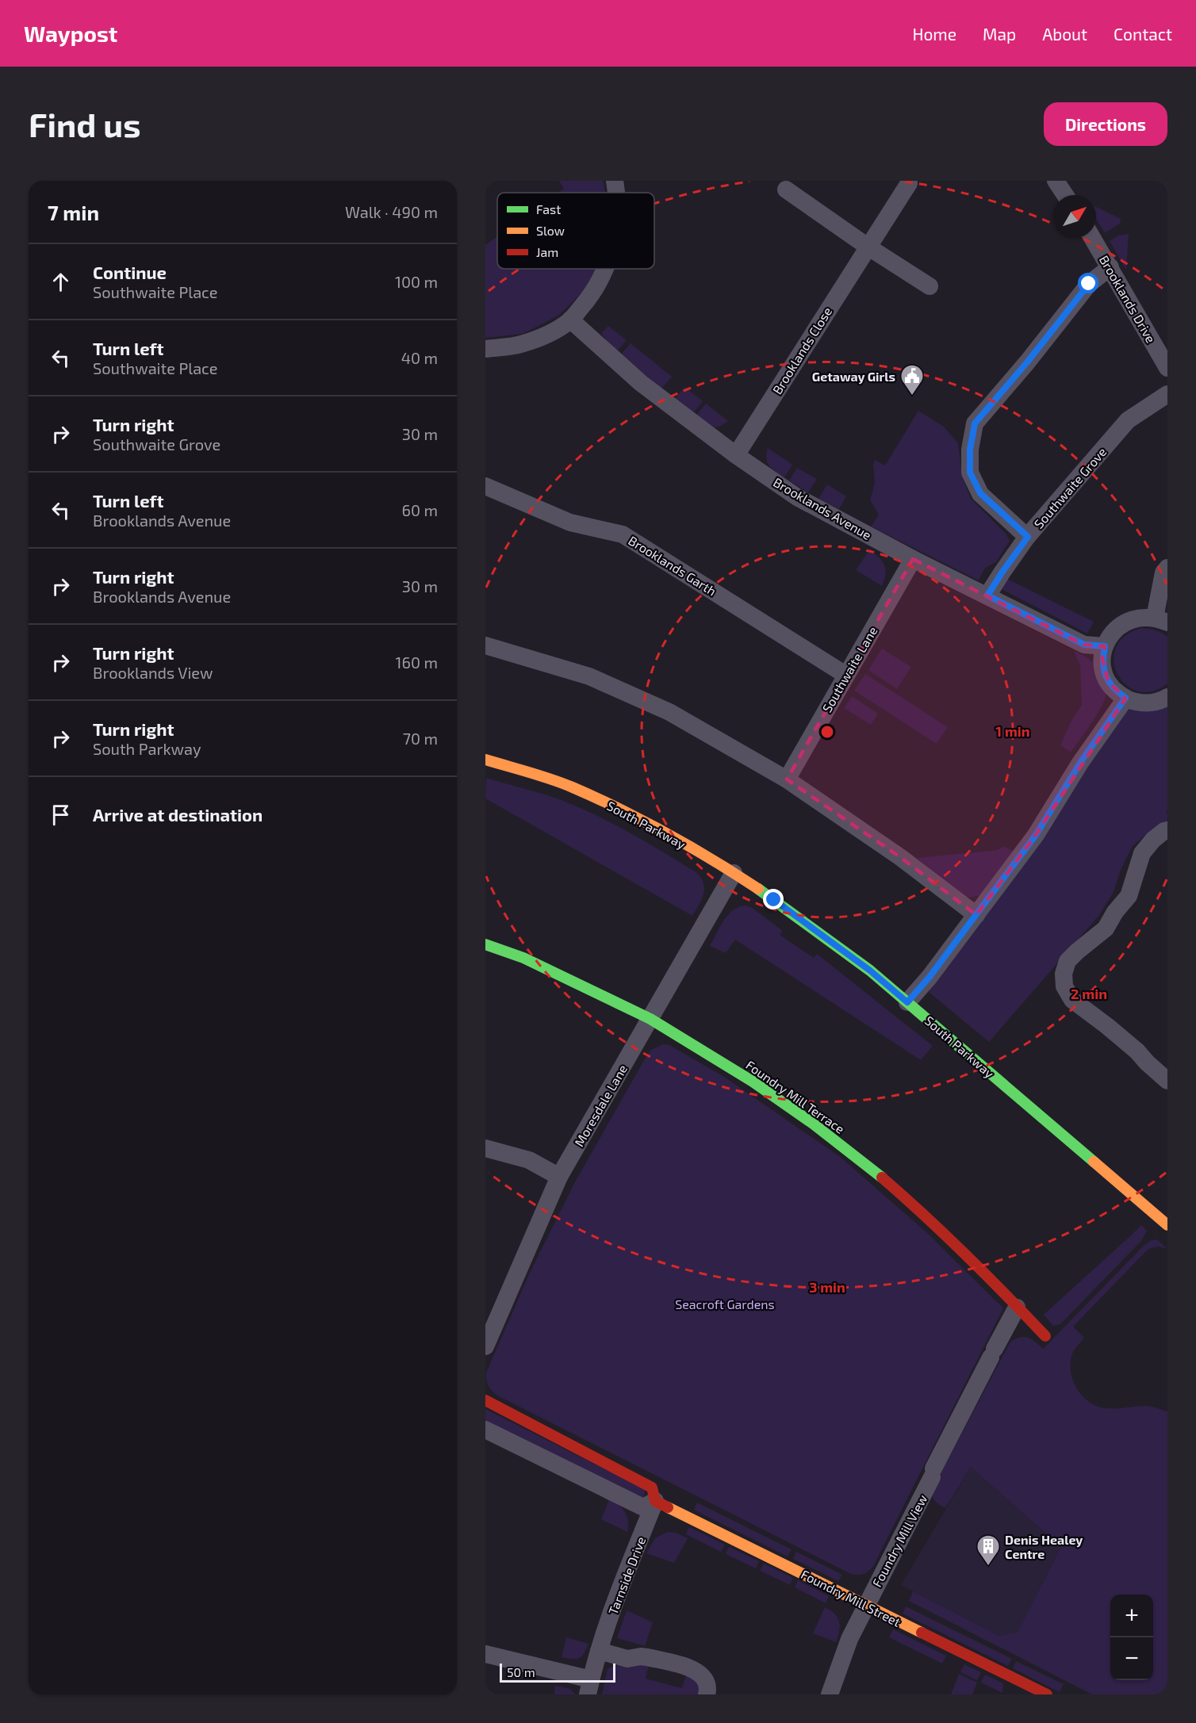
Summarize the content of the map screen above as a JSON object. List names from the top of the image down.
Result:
{
  "streets": {
    "street": [
      "Brooklands Drive",
      "Brooklands Close",
      "Southwaite Grove",
      "Brooklands Avenue",
      "Brooklands Garth",
      "Southwaite Lane",
      "South Parkway",
      "Foundry Mill Terrace",
      "Moresdale Lane",
      "Foundry Mill View",
      "Tarnside Drive",
      "Foundry Mill Street"
    ]
  },
  "crossings": [
    ["Brooklands Close", "Brooklands Avenue"],
    ["Southwaite Grove", "Brooklands Avenue"],
    ["Brooklands Avenue", "Southwaite Lane"],
    ["Brooklands Garth", "Southwaite Lane"],
    ["South Parkway", "Moresdale Lane"],
    ["Foundry Mill Terrace", "Moresdale Lane"],
    ["Foundry Mill Terrace", "Foundry Mill View"],
    ["Foundry Mill View", "Foundry Mill Street"],
    ["Tarnside Drive", "Foundry Mill Street"]
  ],
  "parks": ["Seacroft Gardens"],
  "places": {
    "public building": ["Getaway Girls"],
    "building": ["Denis Healey Centre"]
  },
  "legend": ["Fast", "Slow", "Jam"],
  "scale_bar": "50 m",
  "north": "top right",
  "page": {
    "header": "Waypost",
    "nav": [
      "Home",
      "Map",
      "About",
      "Contact"
    ],
    "buttons": "Directions",
    "title": "Find us",
    "heading": ["7 min", "Walk · 490 m"],
    "list": [
      ["Continue", "Southwaite Place", "100 m"],
      ["Turn left", "Southwaite Place", "40 m"],
      ["Turn right", "Southwaite Grove", "30 m"],
      ["Turn left", "Brooklands Avenue", "60 m"],
      ["Turn right", "Brooklands Avenue", "30 m"],
      ["Turn right", "Brooklands View", "160 m"],
      ["Turn right", "South Parkway", "70 m"],
      "Arrive at destination"
    ],
    "map_buttons": ["+", "−"],
    "scale": "50 m"
  },
  "rings": ["1 min", "2 min", "3 min"]
}
